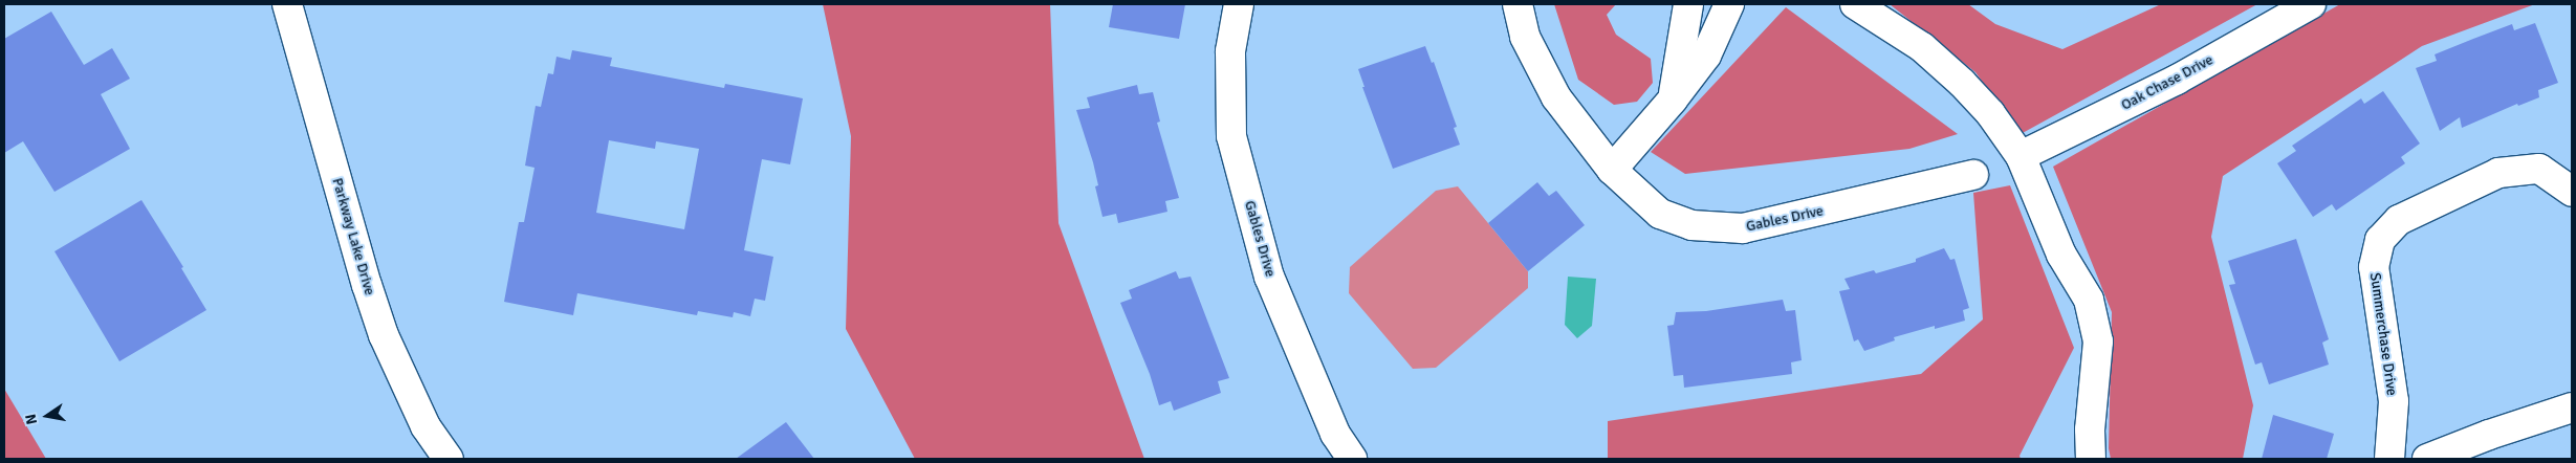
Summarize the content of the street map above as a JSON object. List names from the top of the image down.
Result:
{
  "streets": {
    "street": [
      "Oak Chase Drive",
      "Gables Drive",
      "Parkway Lake Drive",
      "Summerchase Drive"
    ]
  },
  "north": "left"
}
